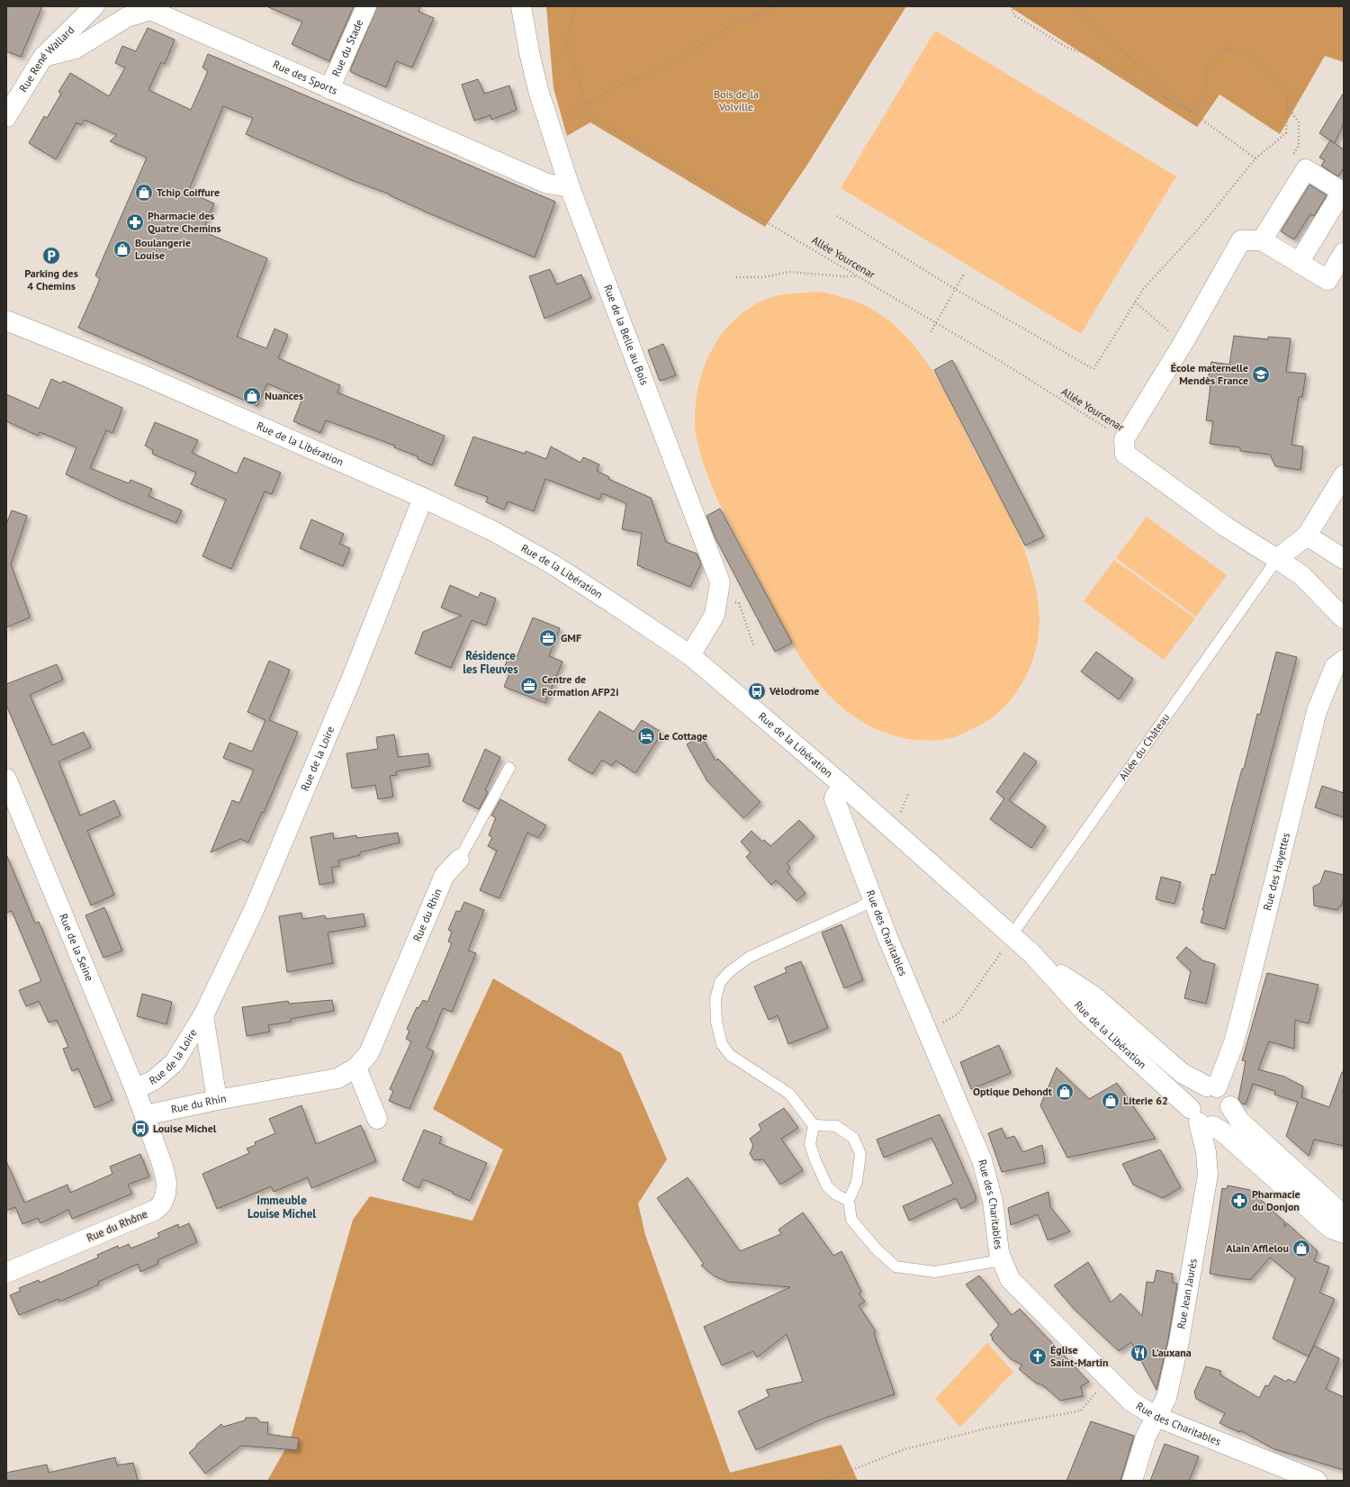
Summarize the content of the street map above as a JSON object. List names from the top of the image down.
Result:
{
  "streets": {
    "street": [
      "Rue du Stade",
      "Rue René Wallard",
      "Rue des Sports",
      "Rue de la Belle au Bois",
      "Rue de la Libération",
      "Allée du Château",
      "Rue de la Loire",
      "Rue des Hayettes",
      "Rue du Rhin",
      "Rue des Charitables",
      "Rue de la Seine",
      "Rue du Rhône",
      "Rue Jean Jaurès"
    ],
    "path": ["Allée Yourcenar"]
  },
  "crossings": [
    ["Rue du Stade", "Rue des Sports"],
    ["Rue René Wallard", "Rue des Sports"],
    ["Rue des Sports", "Rue de la Belle au Bois"],
    ["Rue de la Belle au Bois", "Rue de la Libération"],
    ["Rue de la Libération", "Allée du Château"],
    ["Rue de la Libération", "Rue de la Loire"],
    ["Rue de la Libération", "Rue des Hayettes"],
    ["Rue de la Libération", "Rue des Charitables"],
    ["Rue de la Libération", "Rue Jean Jaurès"],
    ["Rue de la Loire", "Rue du Rhin"],
    ["Rue de la Loire", "Rue de la Seine"],
    ["Rue des Hayettes", "Rue Jean Jaurès"],
    ["Rue du Rhin", "Rue de la Seine"],
    ["Rue du Rhin", "Rue du Rhône"],
    ["Rue des Charitables", "Rue Jean Jaurès"],
    ["Rue de la Seine", "Rue du Rhône"]
  ],
  "districts": ["Résidence les Fleuves", "Immeuble Louise Michel"],
  "parks": ["Bois de la Volville"],
  "places": {
    "shop": [
      "Tchip Coiffure",
      "Boulangerie Louise",
      "Nuances",
      "Optique Dehondt",
      "Literie 62",
      "Alain Afflelou"
    ],
    "pharmacy": ["Pharmacie des Quatre Chemins", "Pharmacie du Donjon"],
    "parking": ["Parking des 4 Chemins"],
    "school or university": ["École maternelle Mendès France"],
    "office": ["GMF", "Centre de Formation AFP2i"],
    "bus stop": ["Vélodrome", "Louise Michel"],
    "hotel": ["Le Cottage"],
    "restaurant": ["L'auxana"],
    "church": ["Église Saint-Martin"]
  }
}
